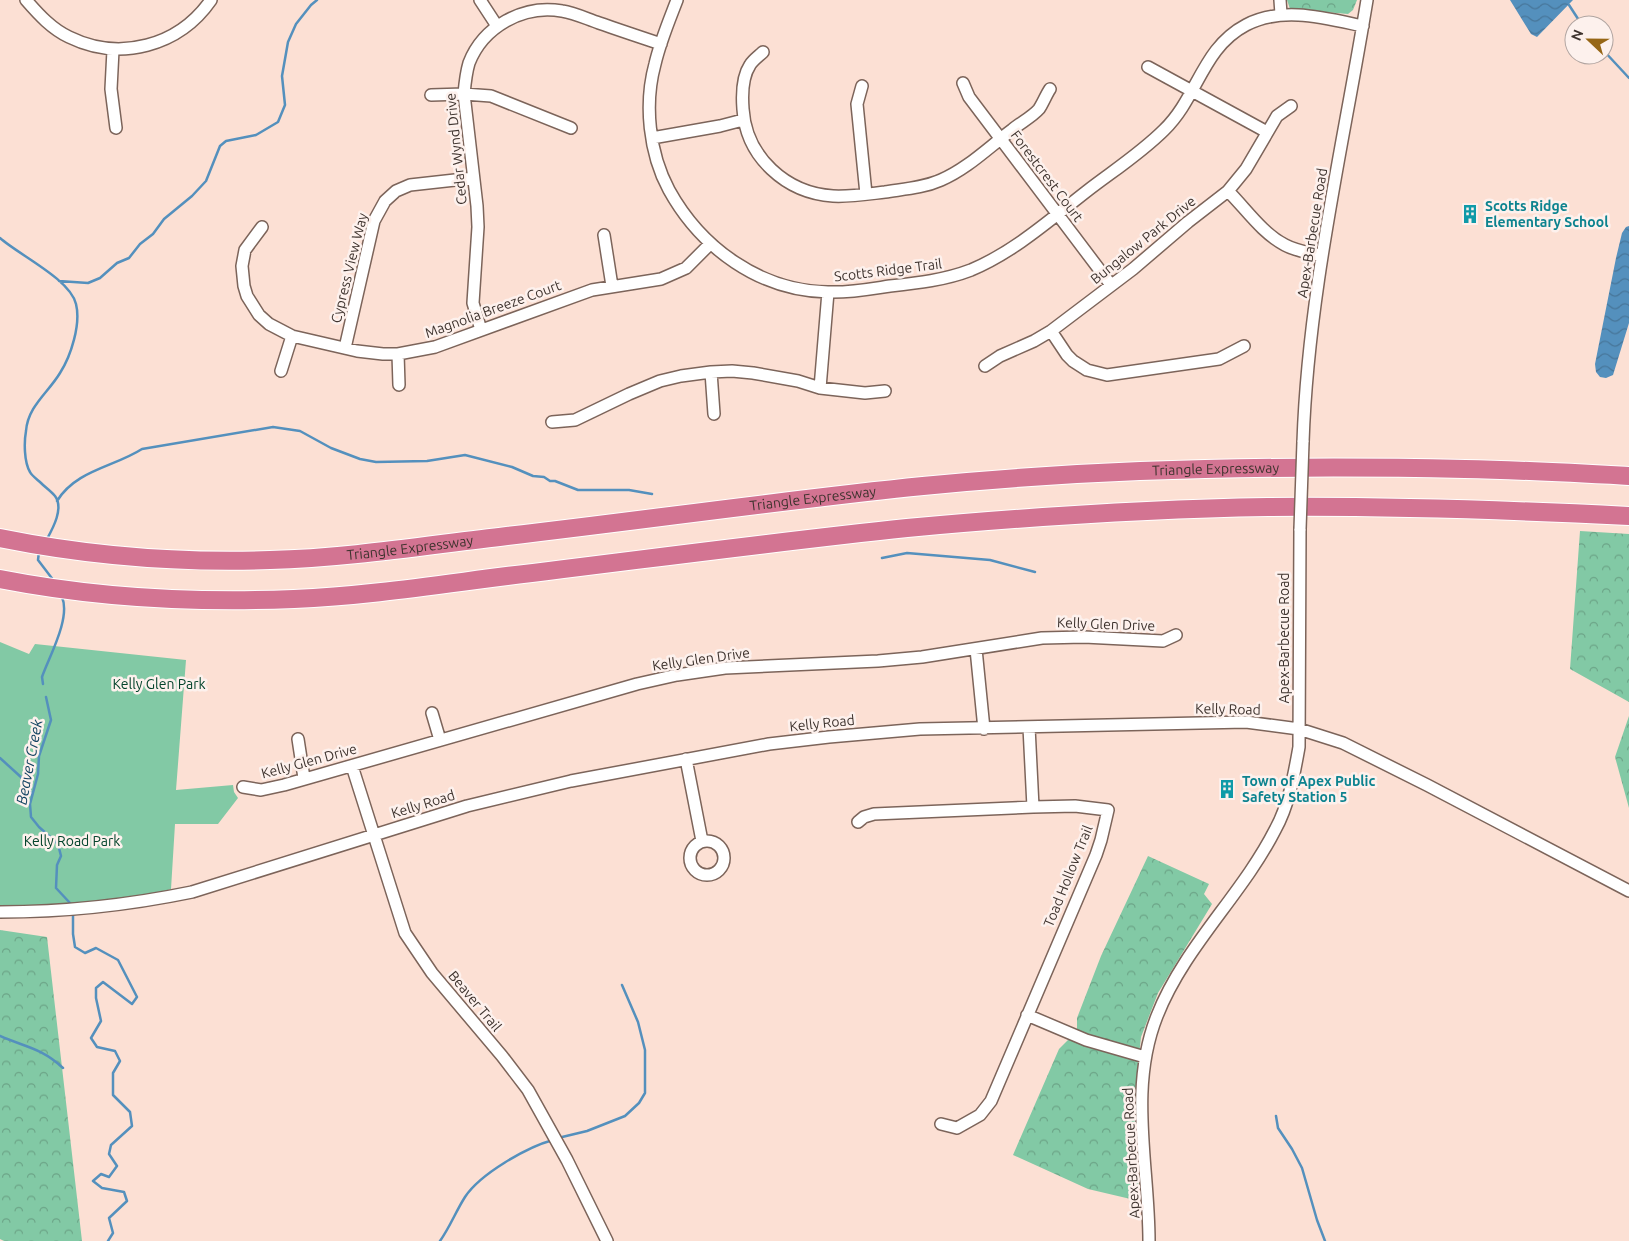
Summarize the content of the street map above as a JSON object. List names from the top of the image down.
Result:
{
  "streets": {
    "highway": ["Triangle Expressway"],
    "street": [
      "Cedar Wynd Drive",
      "Forestcrest Court",
      "Apex-Barbecue Road",
      "Bungalow Park Drive",
      "Cypress View Way",
      "Scotts Ridge Trail",
      "Magnolia Breeze Court",
      "Kelly Glen Drive",
      "Kelly Road",
      "Toad Hollow Trail",
      "Beaver Trail"
    ]
  },
  "crossings": [
    ["Cedar Wynd Drive", "Cypress View Way"],
    ["Cedar Wynd Drive", "Scotts Ridge Trail"],
    ["Cedar Wynd Drive", "Magnolia Breeze Court"],
    ["Forestcrest Court", "Bungalow Park Drive"],
    ["Forestcrest Court", "Scotts Ridge Trail"],
    ["Apex-Barbecue Road", "Scotts Ridge Trail"],
    ["Apex-Barbecue Road", "Kelly Road"],
    ["Cypress View Way", "Magnolia Breeze Court"],
    ["Scotts Ridge Trail", "Magnolia Breeze Court"],
    ["Kelly Glen Drive", "Beaver Trail"],
    ["Kelly Road", "Beaver Trail"]
  ],
  "water": ["Beaver Creek"],
  "parks": ["Kelly Glen Park", "Kelly Road Park"],
  "places": {
    "building": ["Scotts Ridge Elementary School", "Town of Apex Public Safety Station 5"]
  },
  "north": "left"
}
